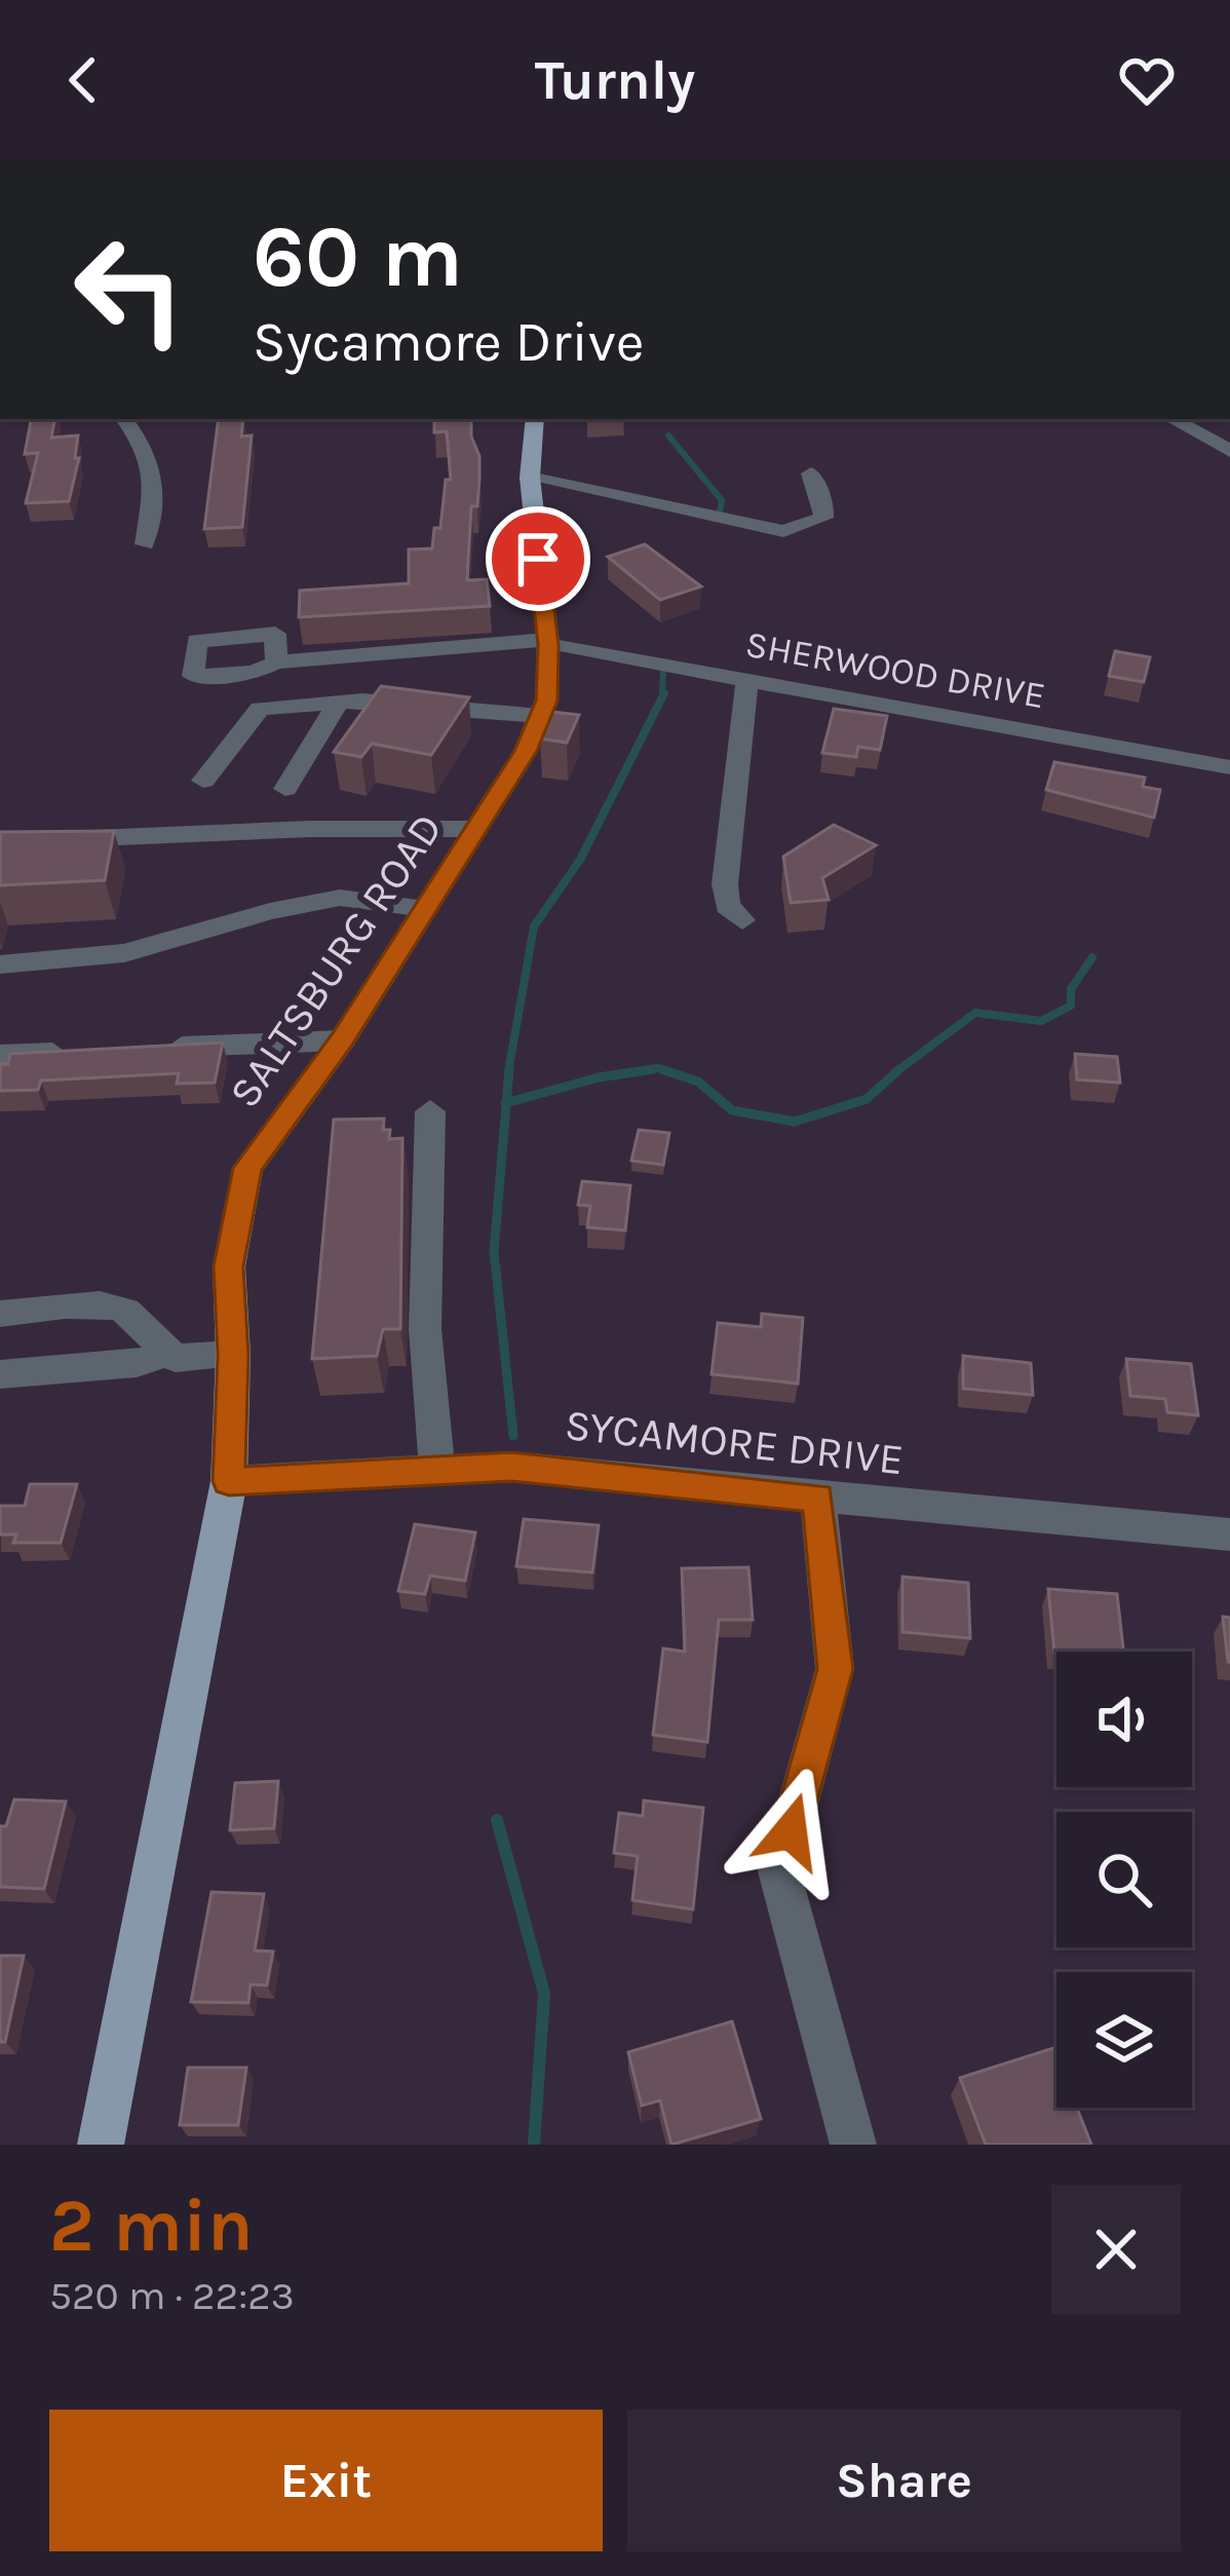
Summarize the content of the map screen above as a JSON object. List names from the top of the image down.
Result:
{
  "streets": {
    "main road": ["SALTSBURG ROAD"],
    "street": ["SHERWOOD DRIVE", "SYCAMORE DRIVE"]
  },
  "crossings": [
    ["SHERWOOD DRIVE", "SALTSBURG ROAD"],
    ["SALTSBURG ROAD", "SYCAMORE DRIVE"]
  ],
  "page": {
    "header": "Turnly",
    "turn": ["60 m", "Sycamore Drive"],
    "heading": ["2 min", "520 m · 22:23"],
    "buttons": ["Exit", "Share"]
  }
}
